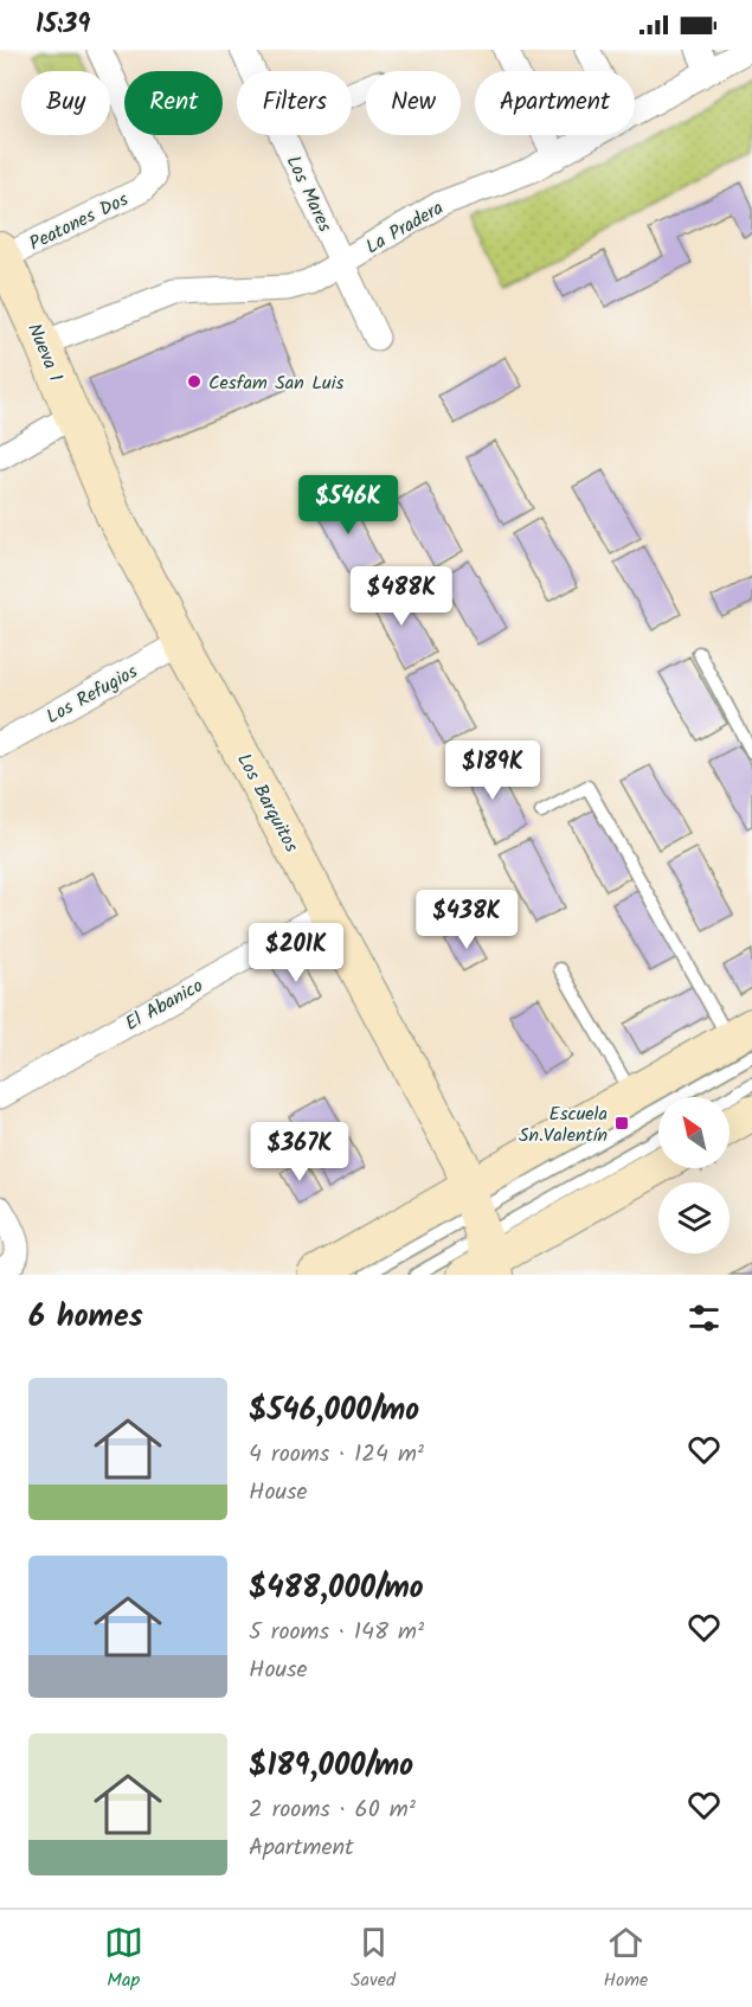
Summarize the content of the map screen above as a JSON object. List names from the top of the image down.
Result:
{
  "streets": {
    "street": [
      "Los Mares",
      "Peatones Dos",
      "La Pradera",
      "Nueva 1",
      "Los Refugios",
      "Los Barquitos",
      "El Abanico"
    ]
  },
  "crossings": [
    ["Los Mares", "La Pradera"],
    ["Peatones Dos", "Nueva 1"],
    ["La Pradera", "Nueva 1"],
    ["Nueva 1", "Los Barquitos"],
    ["Los Refugios", "Los Barquitos"],
    ["Los Barquitos", "El Abanico"]
  ],
  "places": {
    "other": ["Cesfam San Luis"],
    "transit": ["Escuela Sn.Valentín"]
  },
  "north": "top left",
  "page": {
    "status": "15:39",
    "chip": [
      "Buy",
      "Rent",
      "Filters",
      "New",
      "Apartment"
    ],
    "price": [
      "$546K",
      "$488K",
      "$189K",
      "$438K",
      "$201K",
      "$367K"
    ],
    "heading": "6 homes",
    "list": [
      {
        "name": "$546,000/mo",
        "note": "4 rooms · 124 m² · House"
      },
      {
        "name": "$488,000/mo",
        "note": "5 rooms · 148 m² · House"
      },
      {
        "name": "$189,000/mo",
        "note": "2 rooms · 60 m² · Apartment"
      }
    ],
    "tabs": ["Map", "Saved", "Home"]
  }
}
